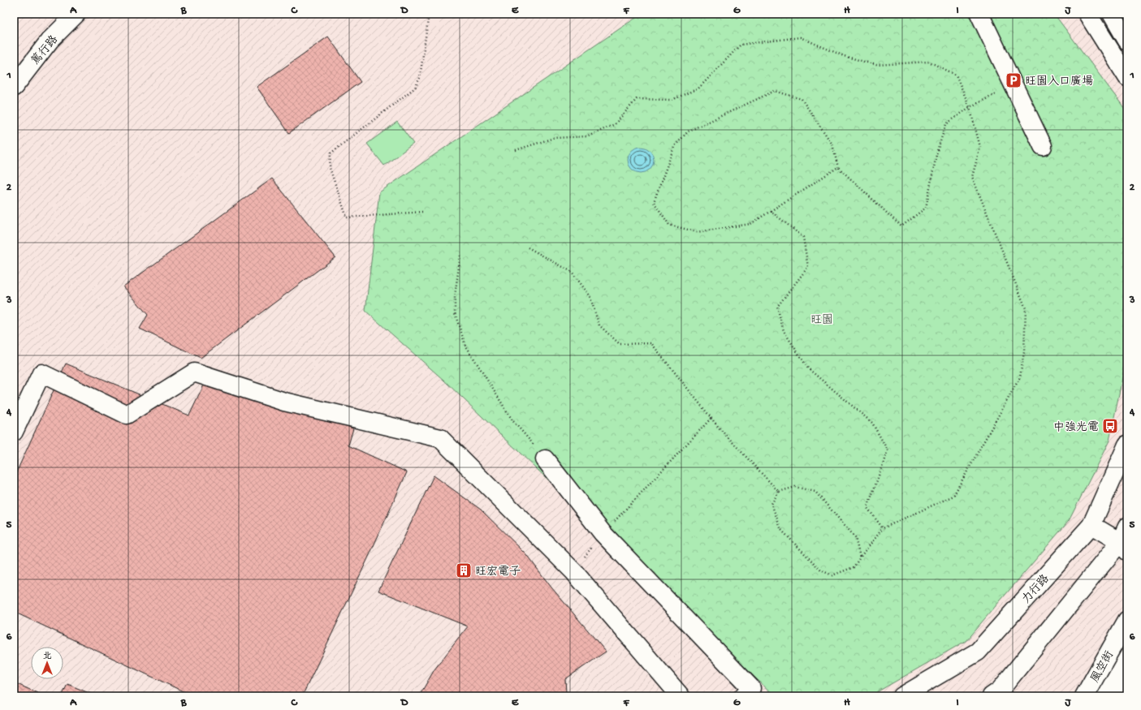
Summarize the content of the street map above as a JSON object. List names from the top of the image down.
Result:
{
  "streets": {
    "street": ["篤行路", "力行路", "風空街"]
  },
  "parks": ["旺園"],
  "places": {
    "parking": ["旺園入口廣場"],
    "bus stop": ["中強光電"],
    "building": ["旺宏電子"]
  },
  "north": "top",
  "grid": {
    "columns": [
      "A",
      "B",
      "C",
      "D",
      "E",
      "F",
      "G",
      "H",
      "I",
      "J"
    ],
    "rows": [
      "1",
      "2",
      "3",
      "4",
      "5",
      "6"
    ]
  }
}
